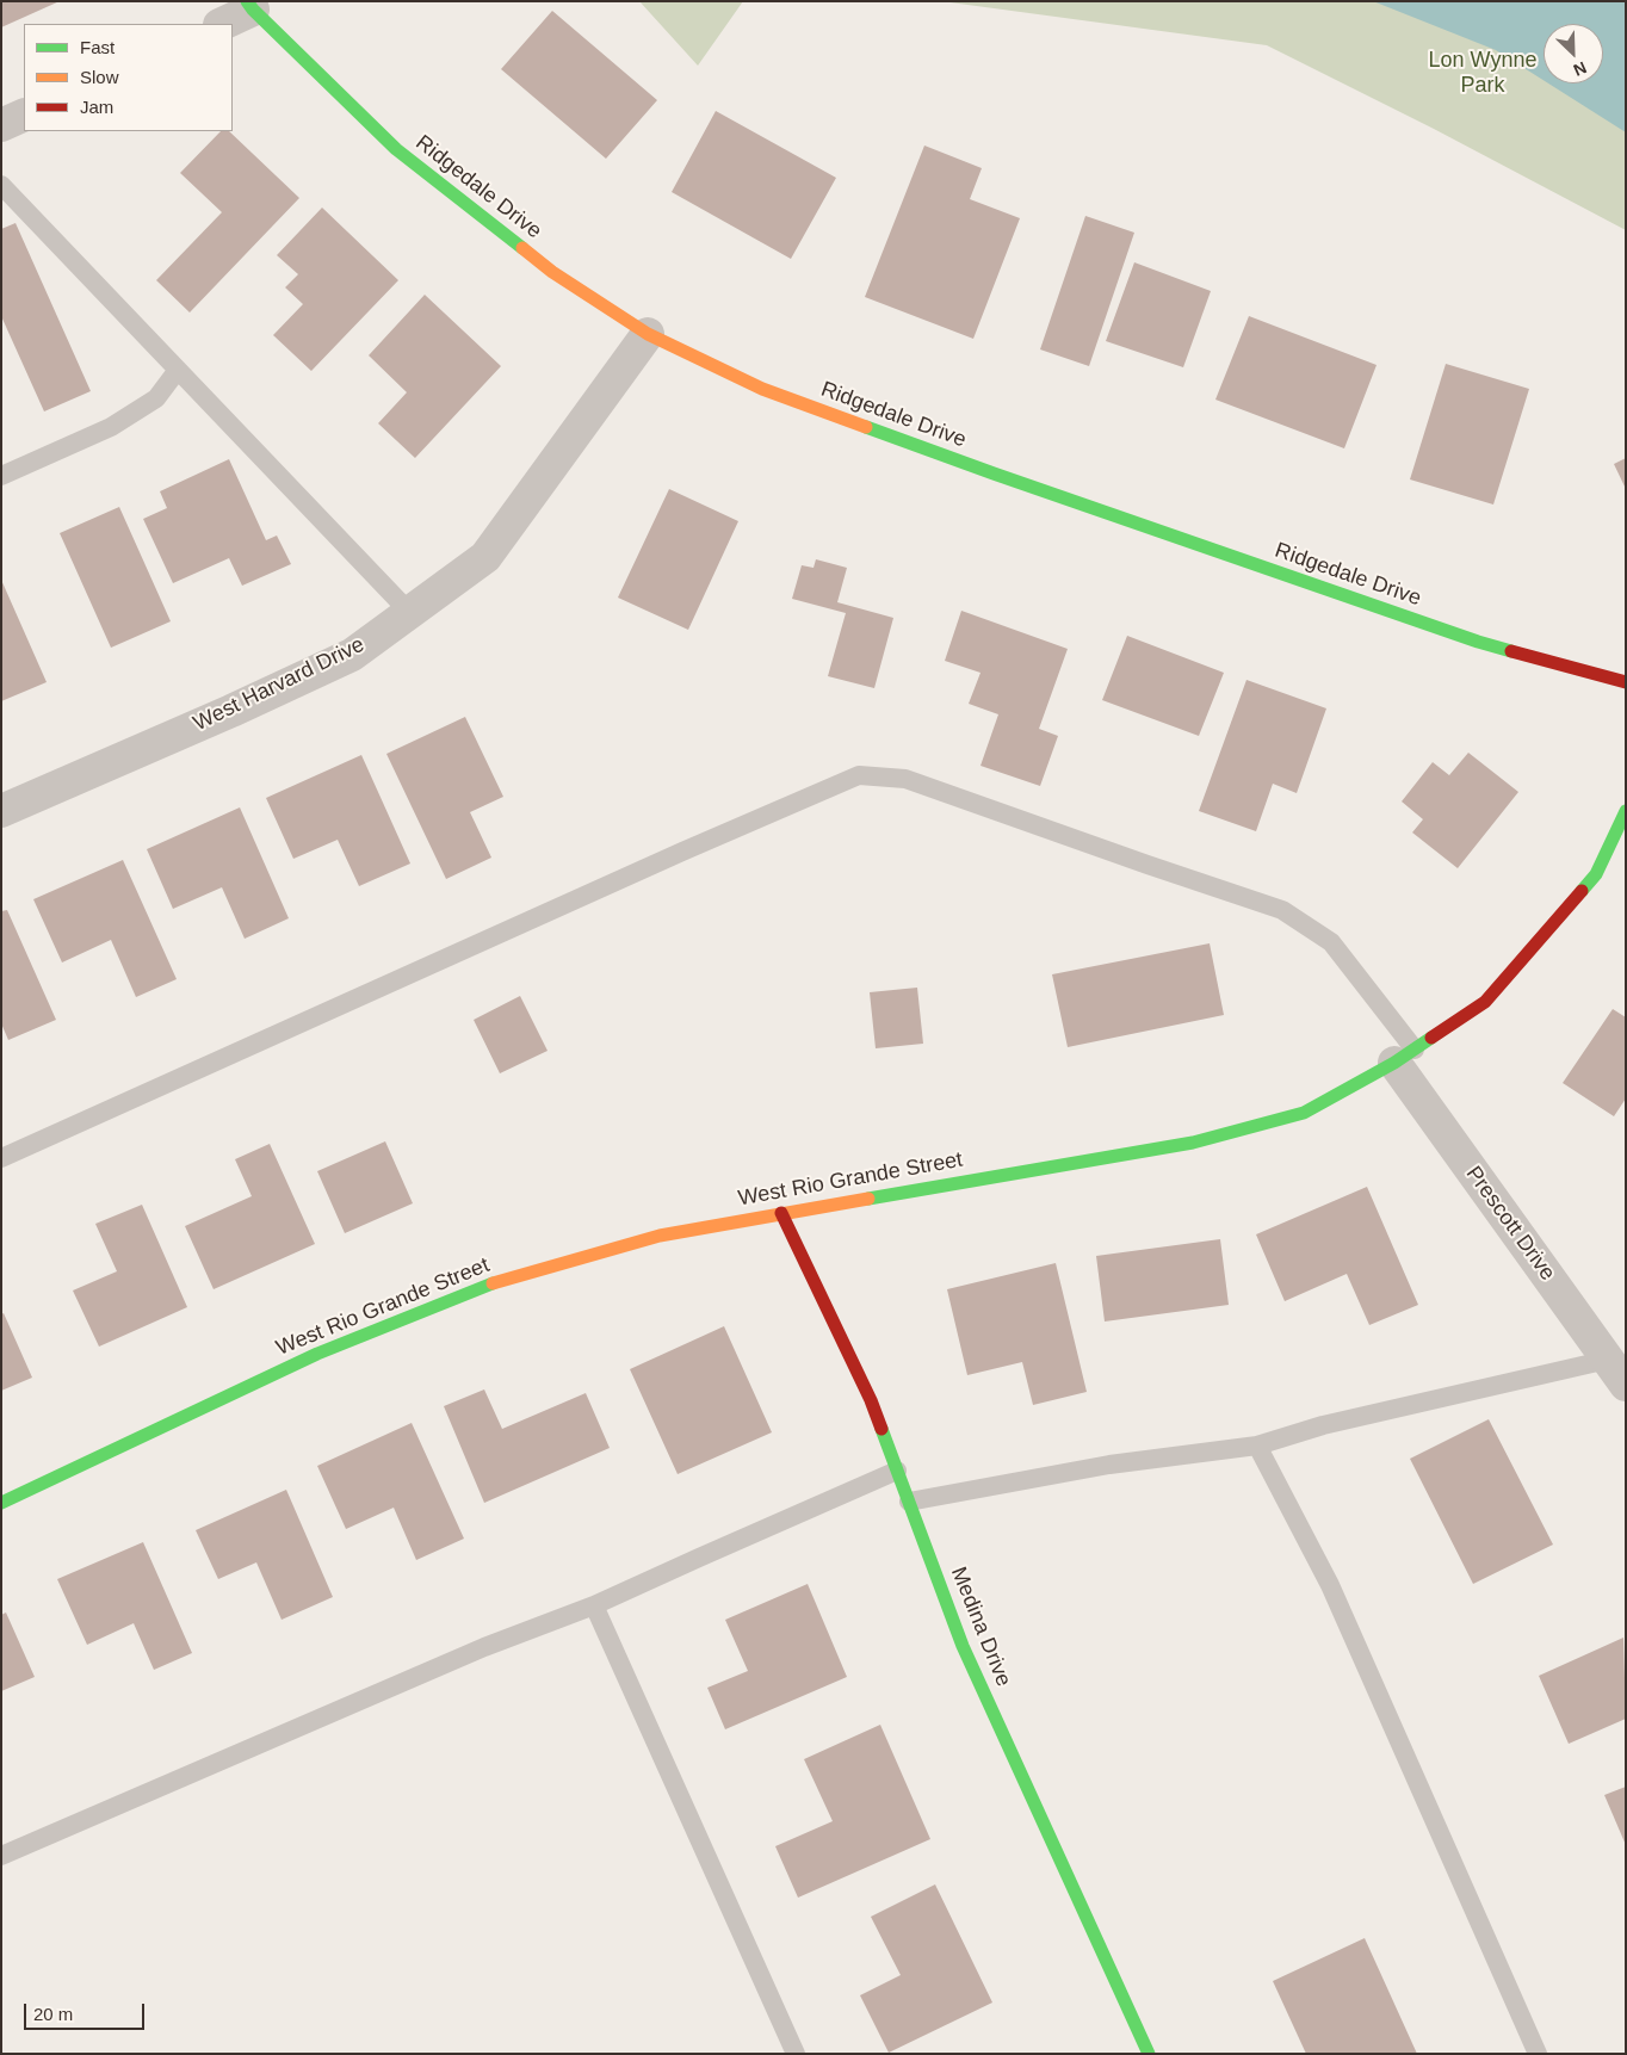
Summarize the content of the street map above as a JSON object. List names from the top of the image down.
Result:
{
  "streets": {
    "street": [
      "Ridgedale Drive",
      "West Harvard Drive",
      "West Rio Grande Street",
      "Prescott Drive",
      "Medina Drive"
    ]
  },
  "crossings": [
    ["Ridgedale Drive", "West Harvard Drive"],
    ["West Rio Grande Street", "Prescott Drive"],
    ["West Rio Grande Street", "Medina Drive"]
  ],
  "parks": ["Lon Wynne Park"],
  "legend": ["Fast", "Slow", "Jam"],
  "scale_bar": "20 m",
  "north": "bottom right"
}
